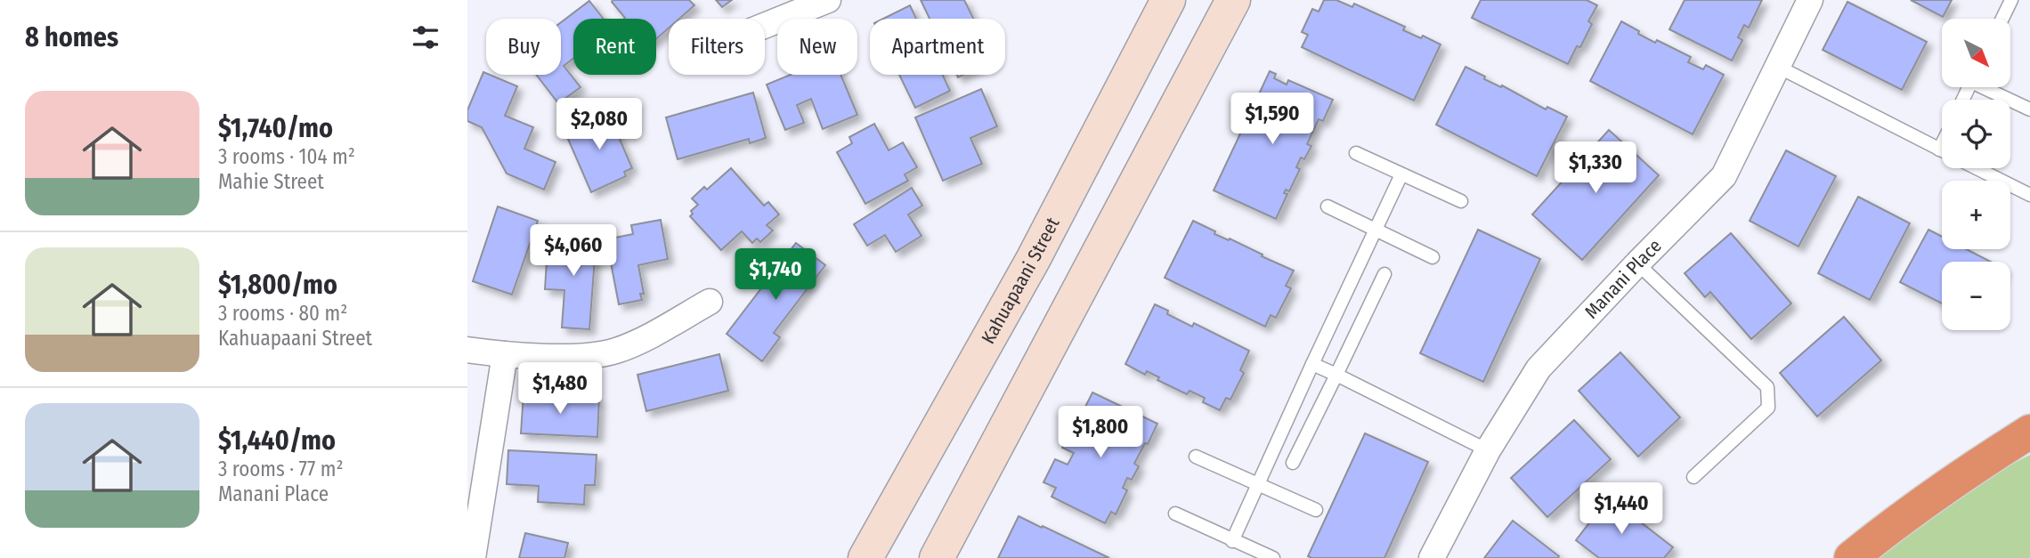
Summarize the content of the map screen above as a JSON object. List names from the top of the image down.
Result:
{
  "streets": {
    "main road": ["Kahuapaani Street"],
    "street": ["Manani Place"]
  },
  "north": "bottom right",
  "page": {
    "heading": "8 homes",
    "map_buttons": ["+", "−"],
    "chip": [
      "Buy",
      "Rent",
      "Filters",
      "New",
      "Apartment"
    ],
    "list": [
      {
        "name": "$1,740/mo",
        "note": "3 rooms · 104 m² · Mahie Street"
      },
      {
        "name": "$1,800/mo",
        "note": "3 rooms · 80 m² · Kahuapaani Street"
      },
      {
        "name": "$1,440/mo",
        "note": "3 rooms · 77 m² · Manani Place"
      }
    ],
    "price": [
      "$1,590",
      "$2,080",
      "$1,330",
      "$4,060",
      "$1,740",
      "$1,480",
      "$1,800",
      "$1,440"
    ]
  }
}
